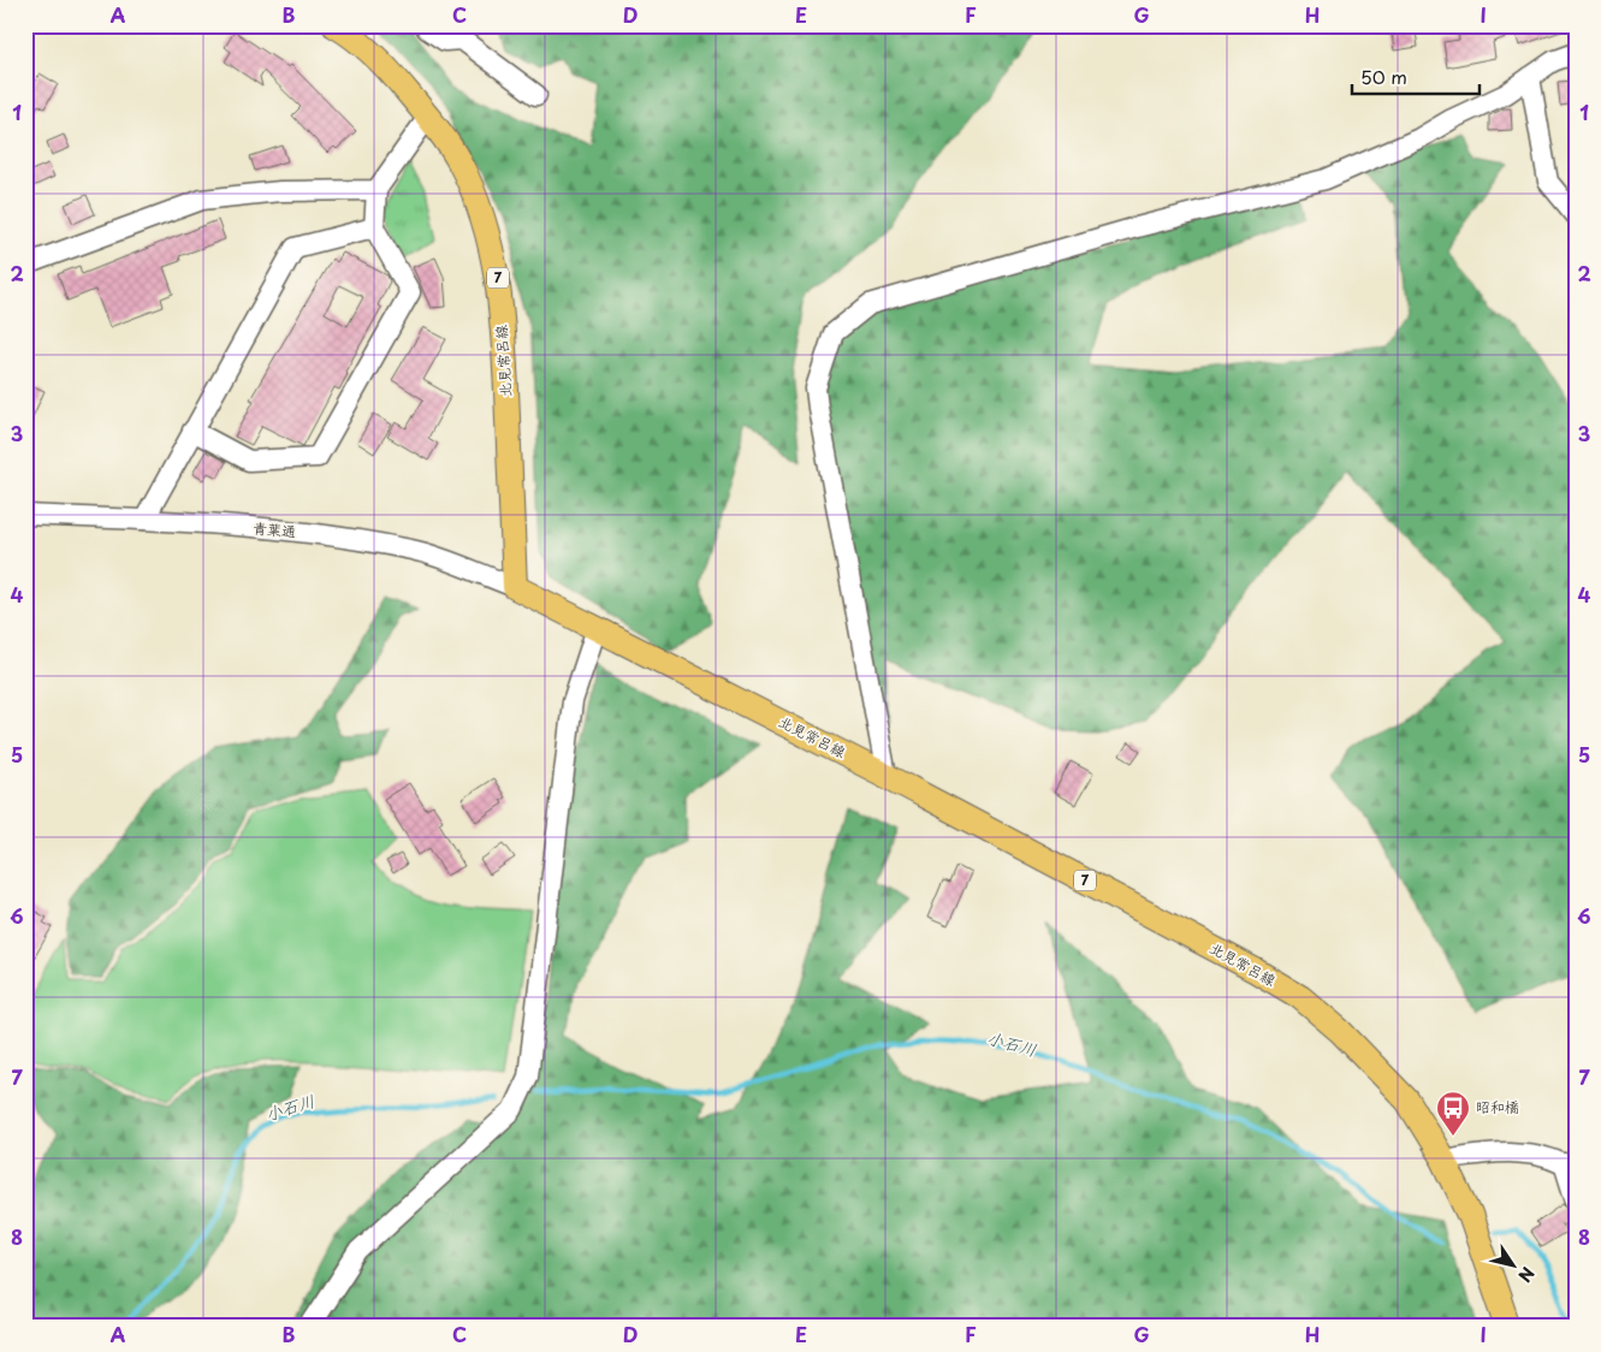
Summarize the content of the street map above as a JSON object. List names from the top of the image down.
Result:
{
  "streets": {
    "main road": ["7", "北見常呂線"],
    "street": ["青葉通"]
  },
  "crossings": [
    ["北見常呂線", "青葉通"]
  ],
  "water": ["小石川"],
  "places": {
    "bus stop": ["昭和橋"]
  },
  "scale_bar": "50 m",
  "north": "bottom right",
  "grid": {
    "columns": [
      "A",
      "B",
      "C",
      "D",
      "E",
      "F",
      "G",
      "H",
      "I"
    ],
    "rows": [
      "1",
      "2",
      "3",
      "4",
      "5",
      "6",
      "7",
      "8"
    ]
  }
}
